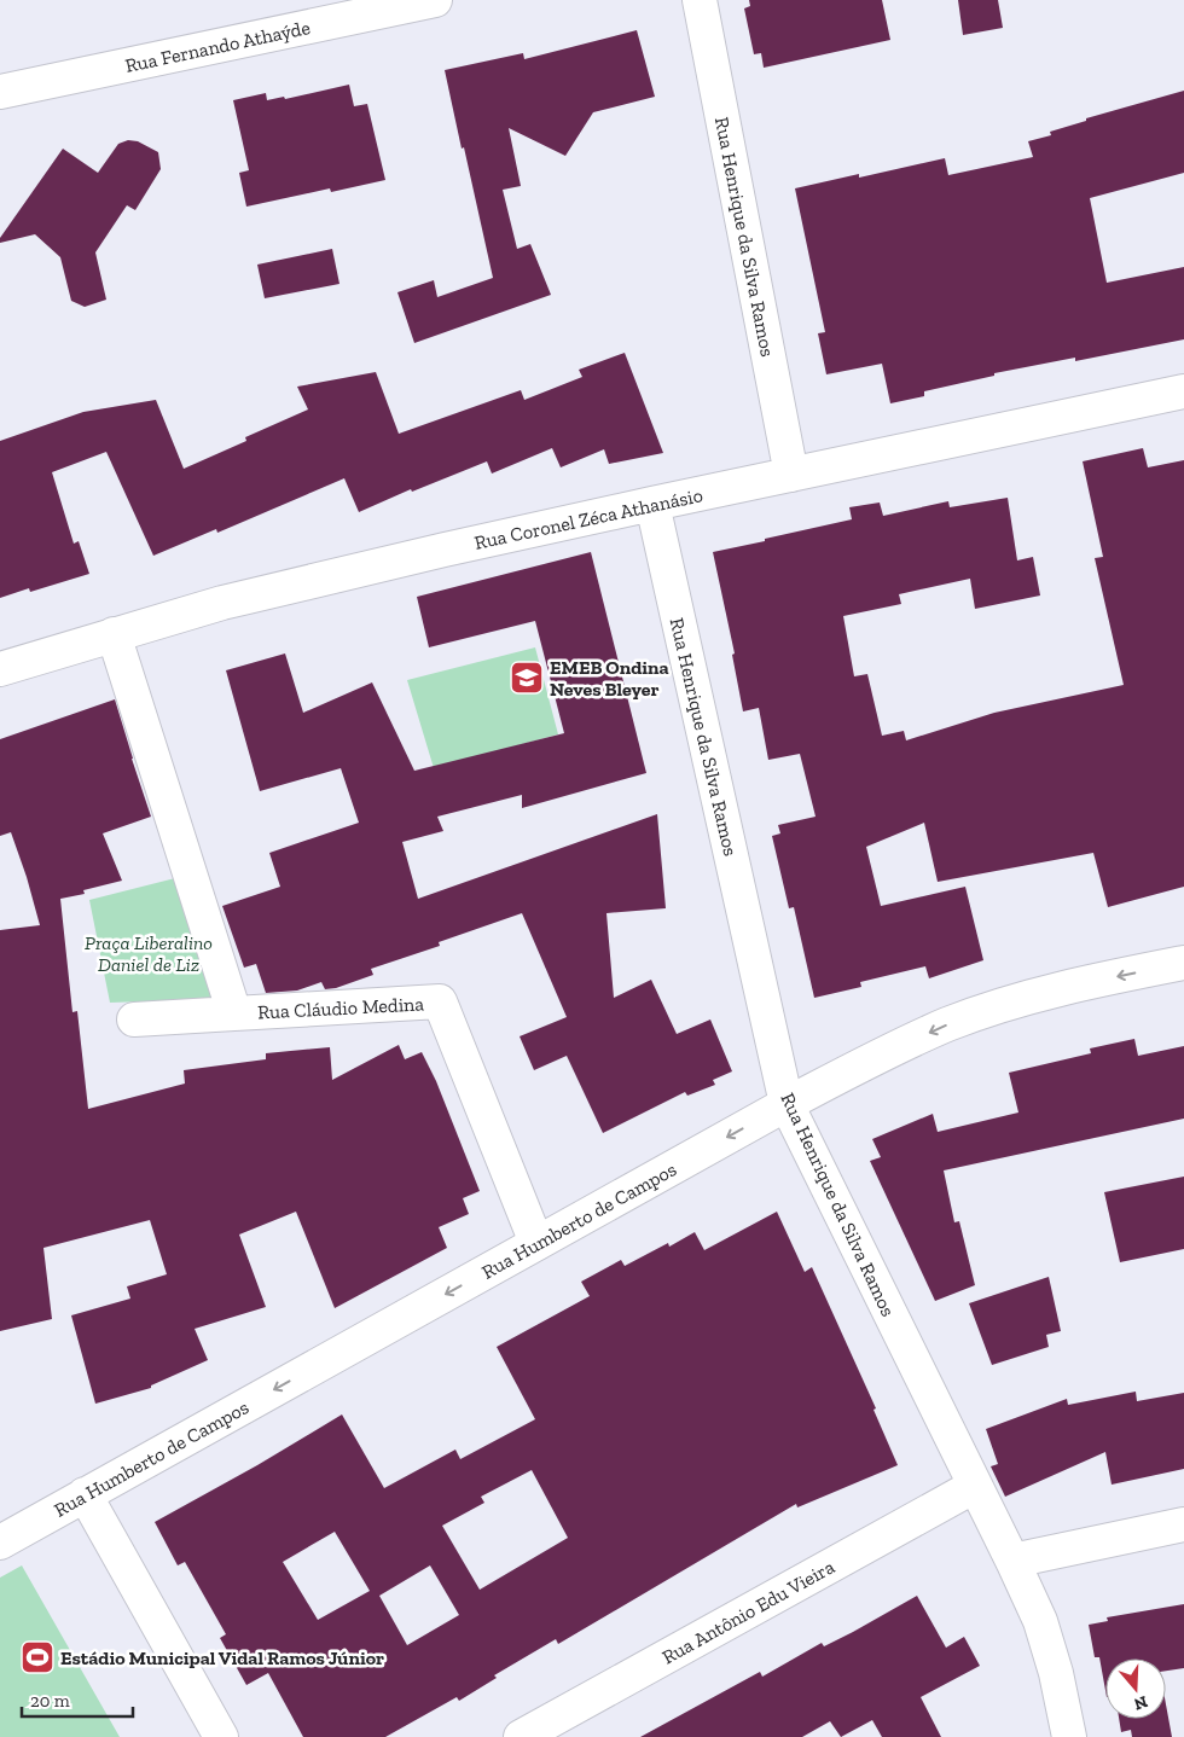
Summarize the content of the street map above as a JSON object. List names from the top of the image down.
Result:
{
  "streets": {
    "street": [
      "Rua Fernando Athaýde",
      "Rua Henrique da Silva Ramos",
      "Rua Coronel Zéca Athanásio",
      "Rua Cláudio Medina",
      "Rua Humberto de Campos",
      "Rua Antônio Edu Vieira"
    ]
  },
  "crossings": [
    ["Rua Henrique da Silva Ramos", "Rua Coronel Zéca Athanásio"],
    ["Rua Henrique da Silva Ramos", "Rua Humberto de Campos"],
    ["Rua Henrique da Silva Ramos", "Rua Antônio Edu Vieira"],
    ["Rua Coronel Zéca Athanásio", "Rua Cláudio Medina"],
    ["Rua Cláudio Medina", "Rua Humberto de Campos"]
  ],
  "one_way": ["Rua Humberto de Campos"],
  "parks": ["Praça Liberalino Daniel de Liz"],
  "places": {
    "school or university": ["EMEB Ondina Neves Bleyer"],
    "sports": ["Estádio Municipal Vidal Ramos Júnior"]
  },
  "scale_bar": "20 m",
  "north": "bottom"
}
